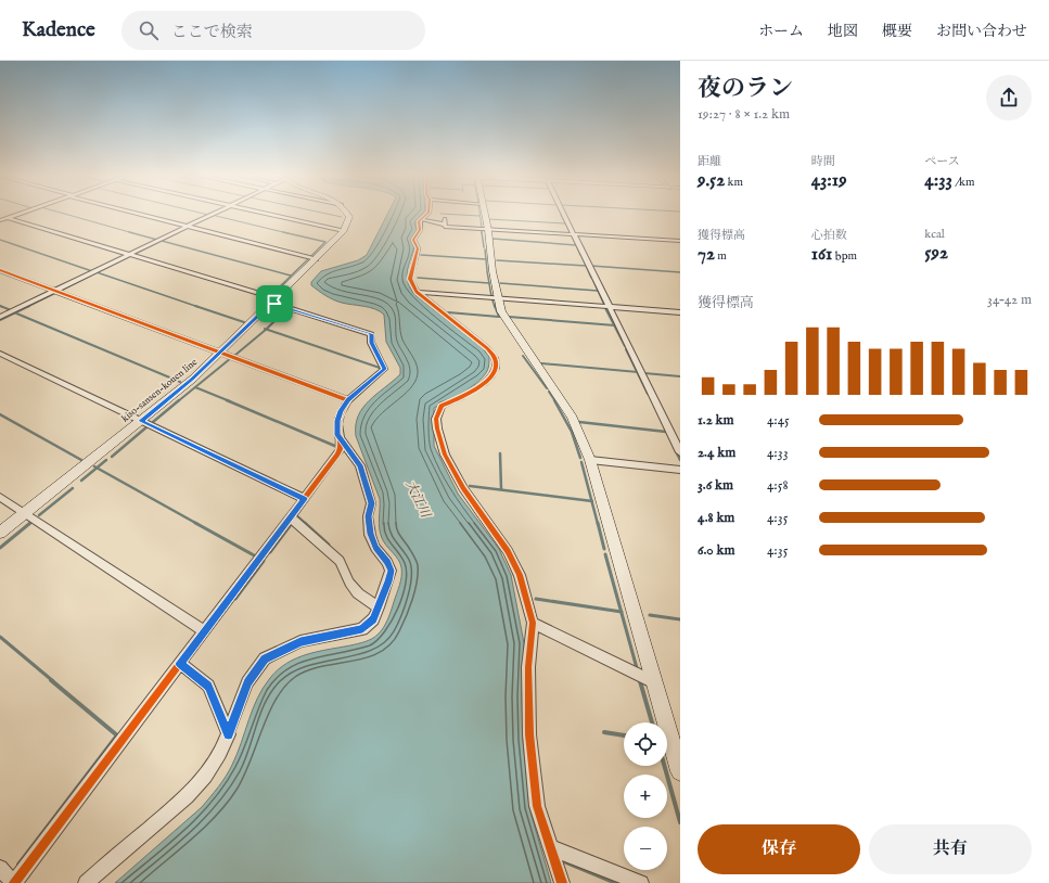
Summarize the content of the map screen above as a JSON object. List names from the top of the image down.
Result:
{
  "streets": {
    "street": ["kiso-sansen-kouen line"]
  },
  "water": ["大江川"],
  "page": {
    "header": "Kadence",
    "search": "ここで検索",
    "nav": [
      "ホーム",
      "地図",
      "概要",
      "お問い合わせ"
    ],
    "heading": ["夜のラン", "19:27 · 8 × 1.2 km"],
    "stats": [
      ["距離", "9.52 km"],
      ["時間", "43:19"],
      ["ペース", "4:33 /km"],
      ["獲得標高", "72 m"],
      ["心拍数", "161 bpm"],
      ["kcal", "592"]
    ],
    "chart": ["獲得標高", "34–42 m"],
    "list": [
      {
        "name": "1.2 km",
        "note": "4:45"
      },
      {
        "name": "2.4 km",
        "note": "4:33"
      },
      {
        "name": "3.6 km",
        "note": "4:58"
      },
      {
        "name": "4.8 km",
        "note": "4:35"
      },
      {
        "name": "6.0 km",
        "note": "4:35"
      }
    ],
    "map_buttons": ["+", "−"],
    "buttons": ["保存", "共有"]
  }
}
